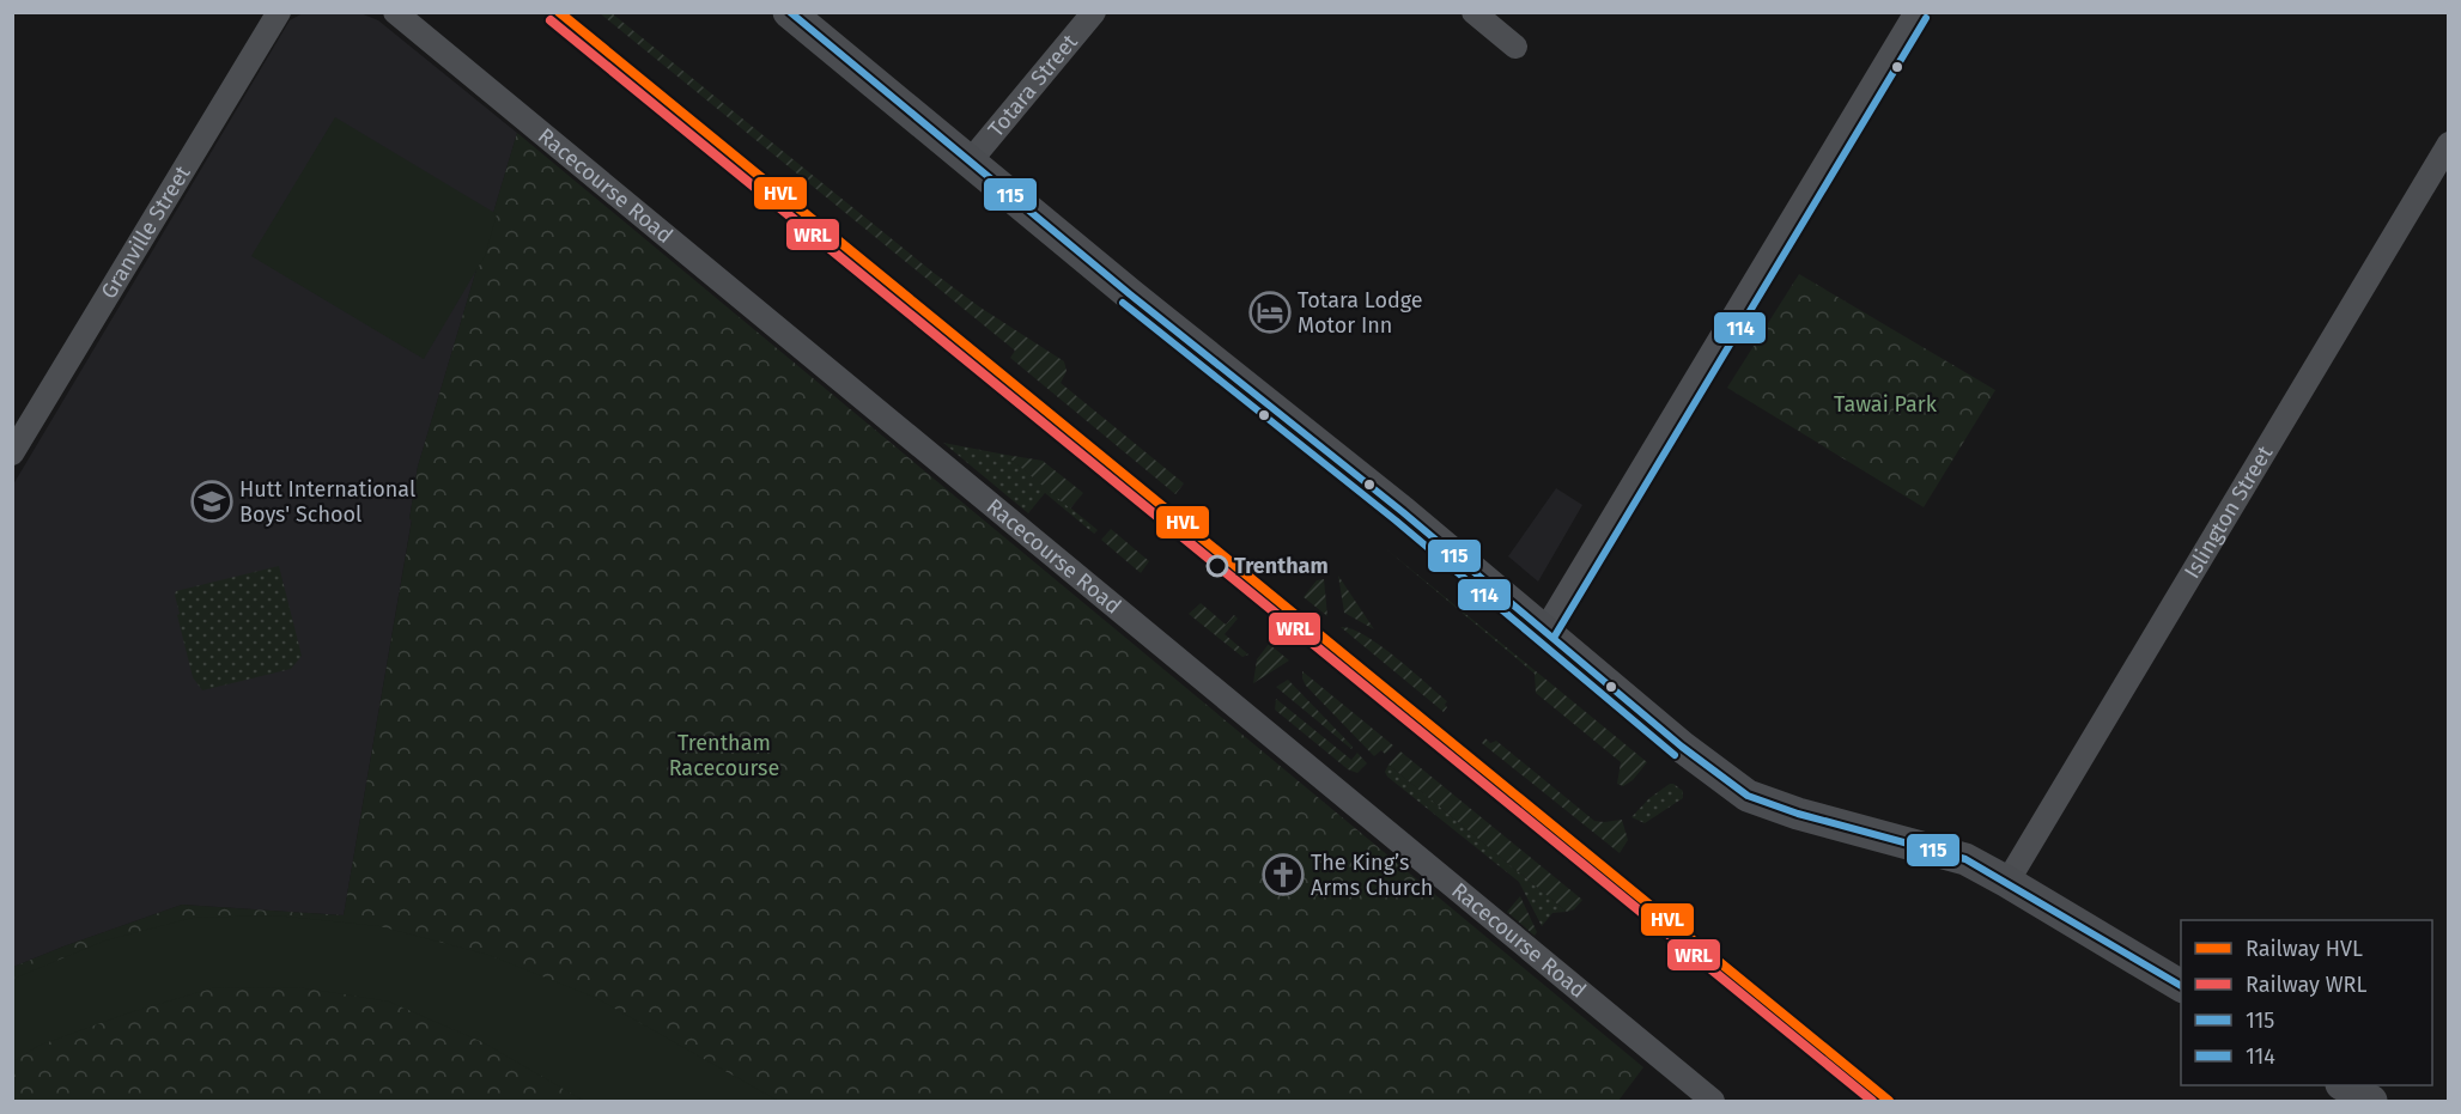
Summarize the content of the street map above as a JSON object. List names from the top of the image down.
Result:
{
  "streets": {
    "street": [
      "Totara Street",
      "Racecourse Road",
      "Granville Street",
      "Islington Street"
    ]
  },
  "parks": ["Tawai Park", "Trentham Racecourse"],
  "places": {
    "hotel": ["Totara Lodge Motor Inn"],
    "school or university": ["Hutt International Boys' School"],
    "other": ["Trentham"],
    "church": ["The King’s Arms Church"]
  },
  "lines": [
    "rail line HVL",
    "transit line 115",
    "transit line 114",
    "rail line WRL"
  ],
  "legend": [
    "Railway HVL",
    "Railway WRL",
    "115",
    "114"
  ]
}
